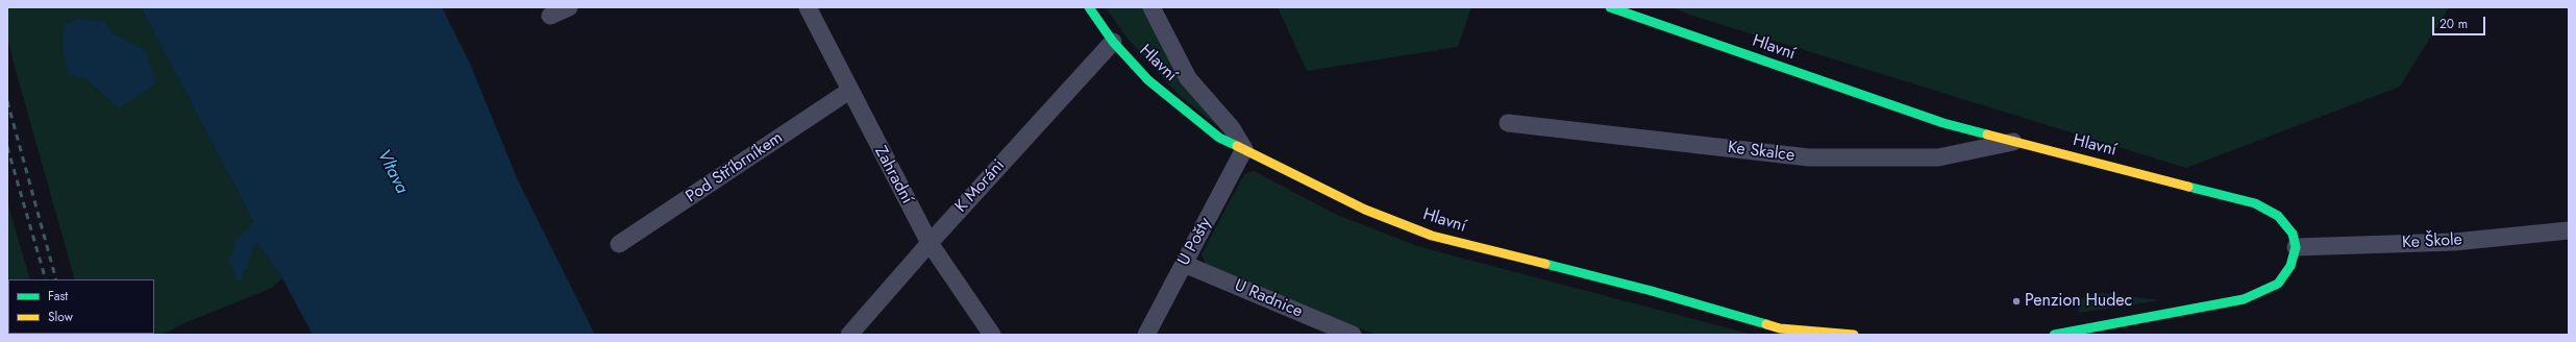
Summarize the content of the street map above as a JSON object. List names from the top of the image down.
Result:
{
  "streets": {
    "street": [
      "Hlavní",
      "Ke Skalce",
      "Pod Stříbrníkem",
      "Zahradní",
      "K Moráni",
      "U Pošty",
      "Ke Škole",
      "U Radnice"
    ]
  },
  "crossings": [
    ["Hlavní", "Ke Skalce"],
    ["Hlavní", "K Moráni"],
    ["Hlavní", "U Pošty"],
    ["Hlavní", "Ke Škole"],
    ["Pod Stříbrníkem", "Zahradní"],
    ["Zahradní", "K Moráni"],
    ["U Pošty", "U Radnice"]
  ],
  "water": ["Vltava"],
  "places": ["Penzion Hudec"],
  "legend": ["Fast", "Slow"],
  "scale_bar": "20 m"
}
